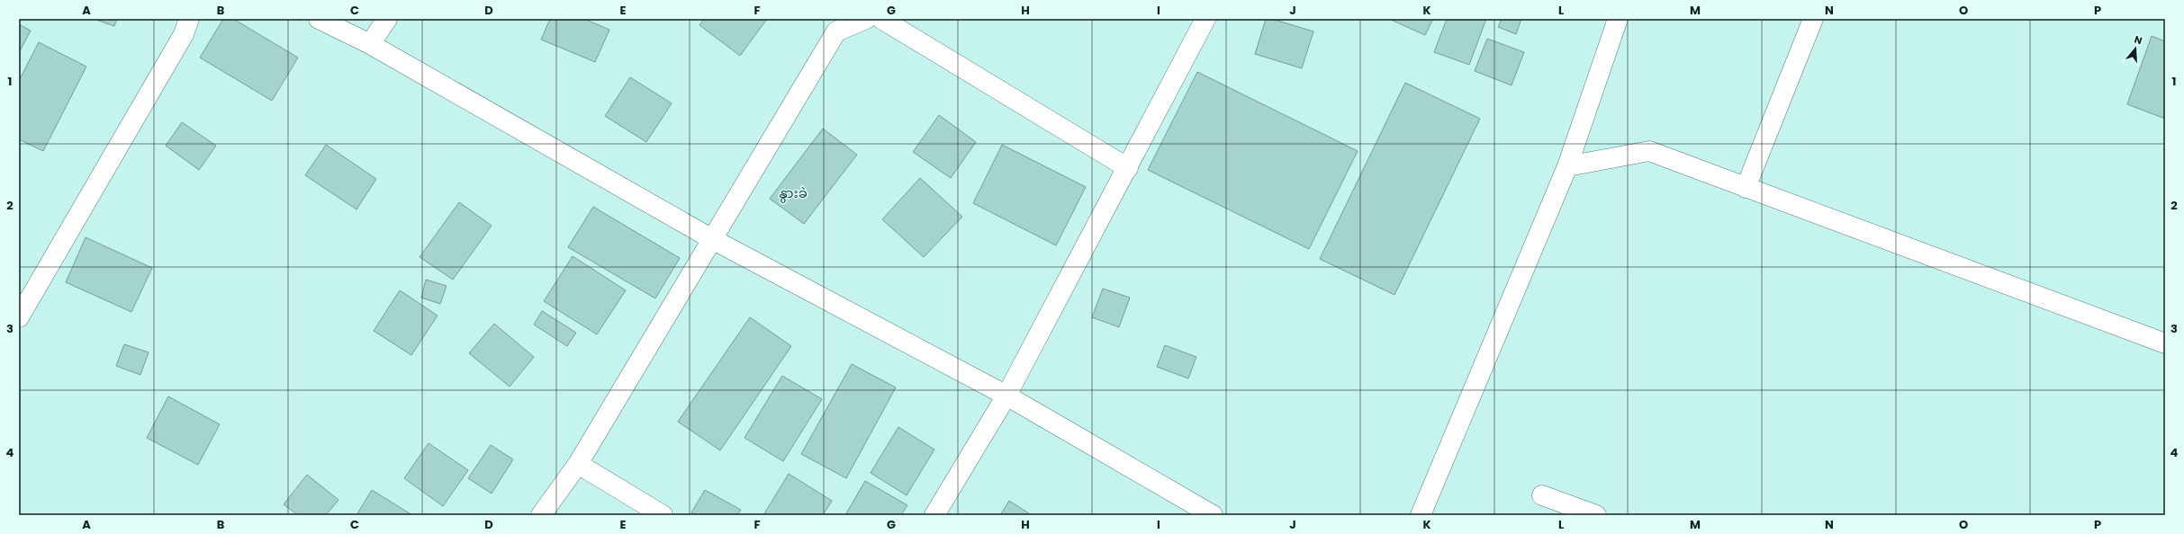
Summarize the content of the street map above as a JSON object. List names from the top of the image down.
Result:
{
  "districts": ["နွားခဲ"],
  "north": "top",
  "grid": {
    "columns": [
      "A",
      "B",
      "C",
      "D",
      "E",
      "F",
      "G",
      "H",
      "I",
      "J",
      "K",
      "L",
      "M",
      "N",
      "O",
      "P"
    ],
    "rows": [
      "1",
      "2",
      "3",
      "4"
    ]
  }
}
